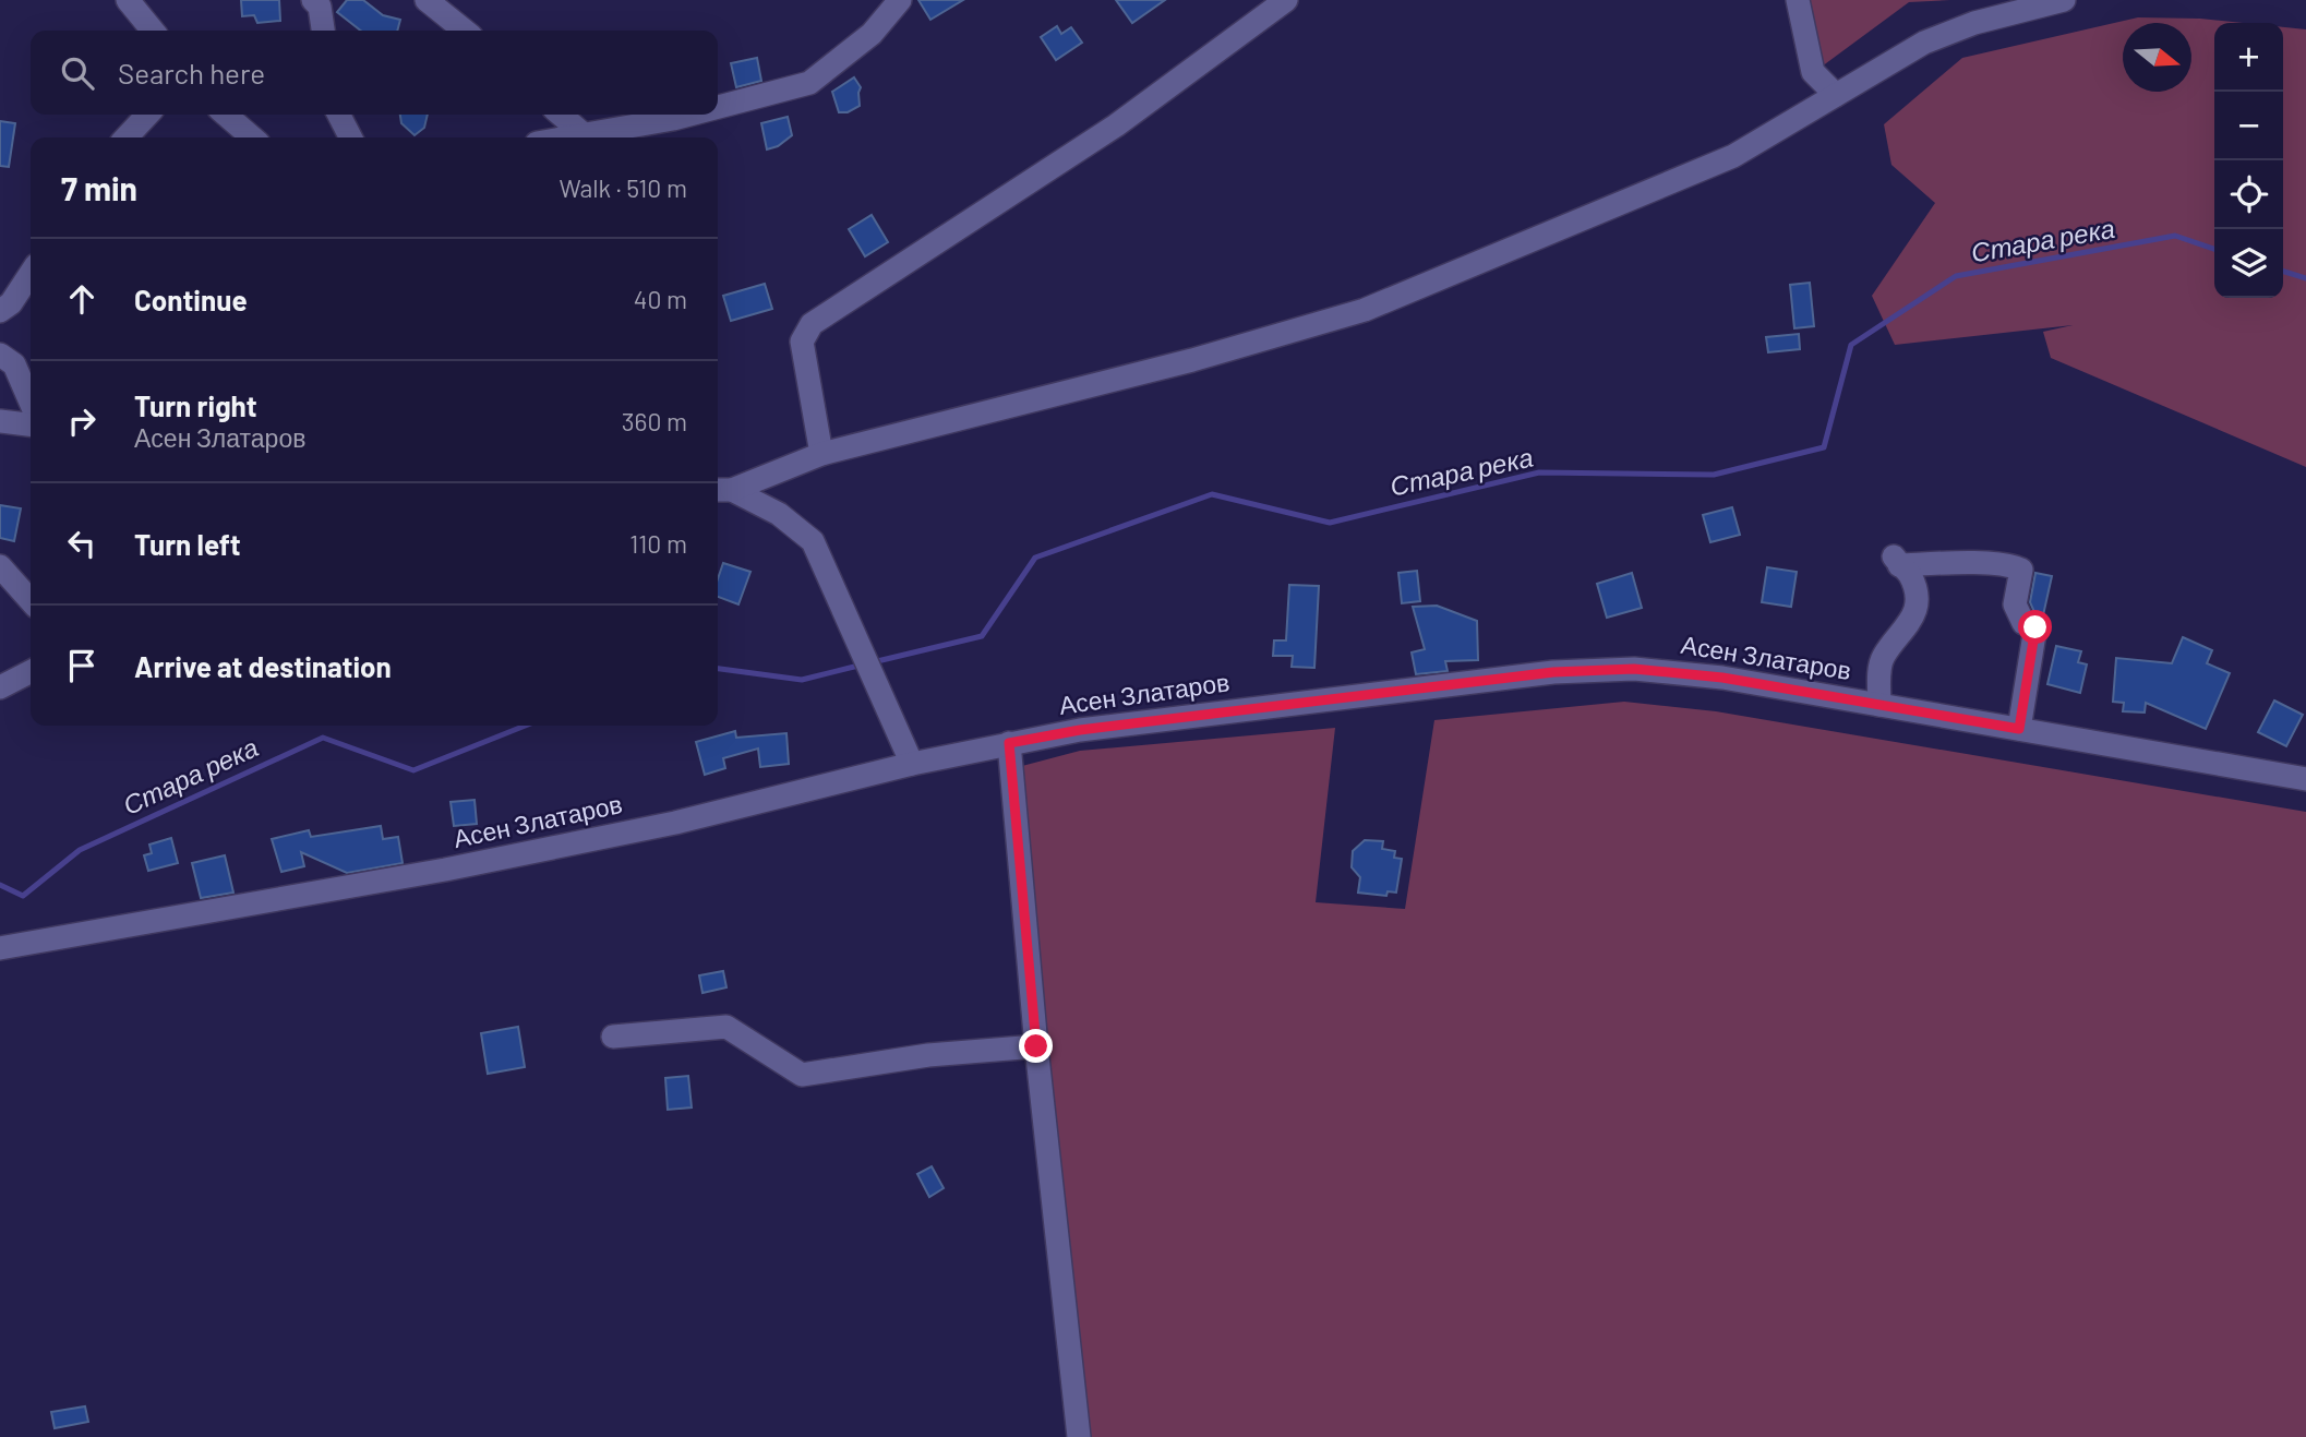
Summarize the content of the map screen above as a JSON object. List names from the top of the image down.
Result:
{
  "streets": {
    "street": ["Асен Златаров"]
  },
  "water": ["Стара река"],
  "north": "right",
  "page": {
    "map_buttons": ["+", "−"],
    "search": "Search here",
    "heading": ["7 min", "Walk · 510 m"],
    "list": [
      ["Continue", "40 m"],
      ["Turn right", "Асен Златаров", "360 m"],
      ["Turn left", "110 m"],
      "Arrive at destination"
    ]
  }
}
